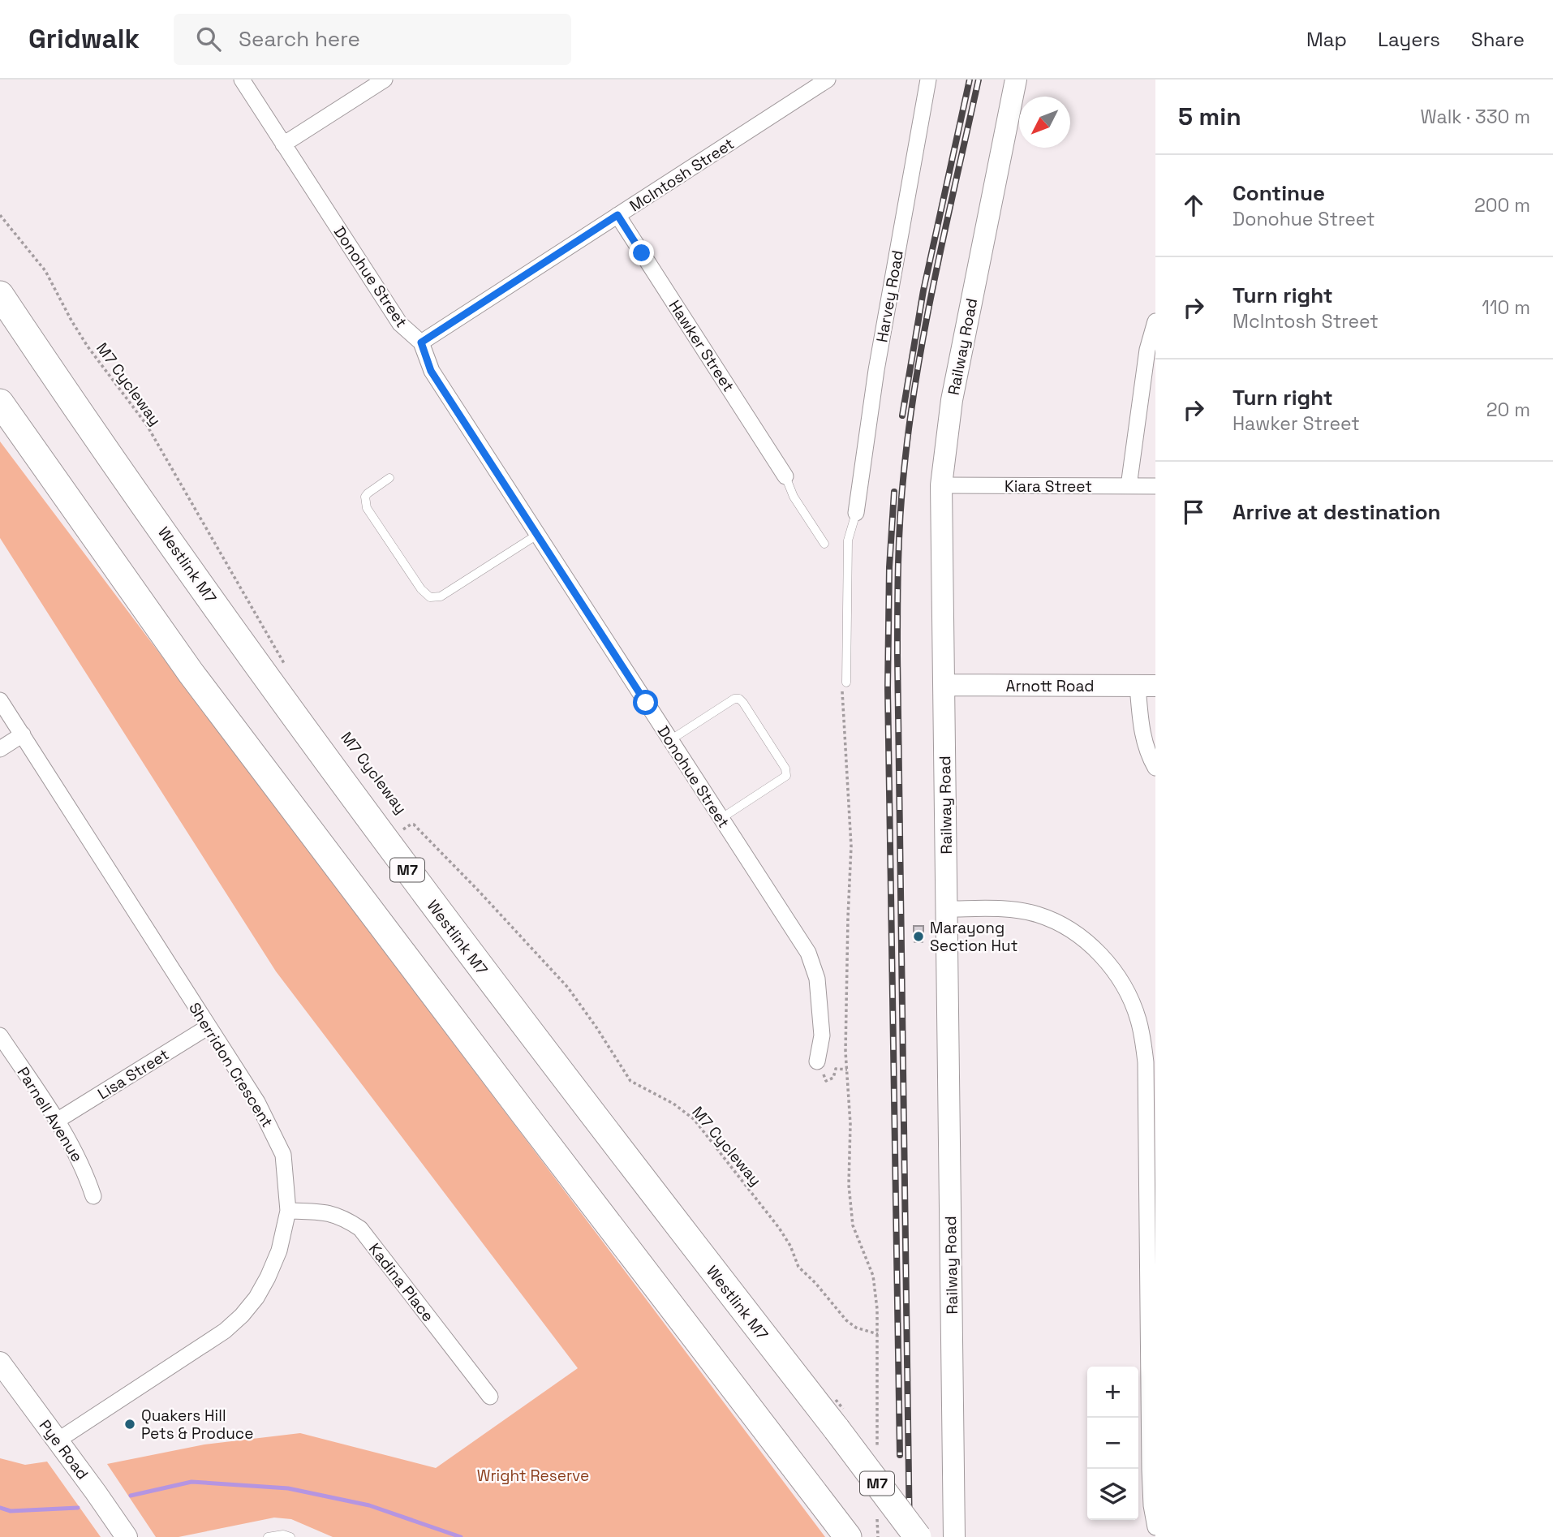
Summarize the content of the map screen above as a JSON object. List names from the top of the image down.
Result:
{
  "streets": {
    "highway": ["Westlink M7", "M7"],
    "street": [
      "McIntosh Street",
      "Donohue Street",
      "Harvey Road",
      "Hawker Street",
      "Railway Road",
      "Kiara Street",
      "Arnott Road",
      "Sherridon Crescent",
      "Lisa Street",
      "Parnell Avenue",
      "Kadina Place",
      "Pye Road"
    ],
    "path": ["M7 Cycleway"]
  },
  "crossings": [
    ["McIntosh Street", "Donohue Street"],
    ["McIntosh Street", "Hawker Street"],
    ["Railway Road", "Kiara Street"],
    ["Railway Road", "Arnott Road"],
    ["Sherridon Crescent", "Lisa Street"],
    ["Sherridon Crescent", "Kadina Place"],
    ["Sherridon Crescent", "Pye Road"],
    ["Lisa Street", "Parnell Avenue"]
  ],
  "parks": ["Wright Reserve"],
  "places": ["Marayong Section Hut", "Quakers Hill Pets & Produce"],
  "north": "bottom left",
  "page": {
    "header": "Gridwalk",
    "search": "Search here",
    "nav": ["Map", "Layers", "Share"],
    "heading": ["5 min", "Walk · 330 m"],
    "list": [
      ["Continue", "Donohue Street", "200 m"],
      ["Turn right", "McIntosh Street", "110 m"],
      ["Turn right", "Hawker Street", "20 m"],
      "Arrive at destination"
    ],
    "map_buttons": ["+", "−"]
  }
}
